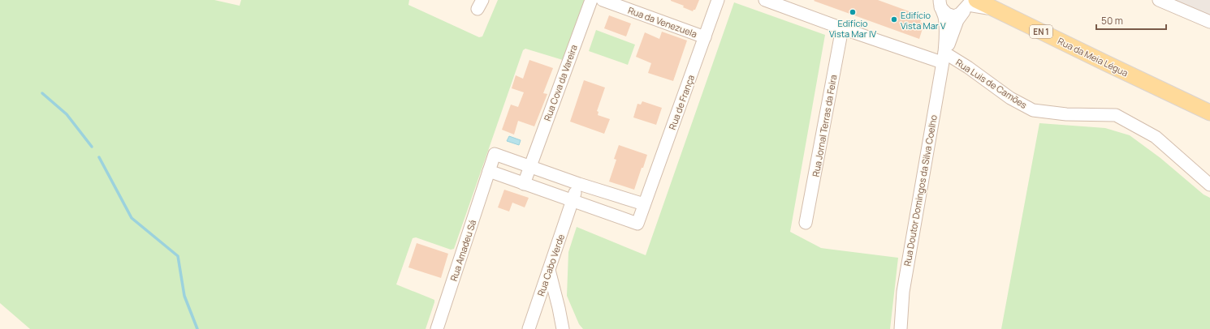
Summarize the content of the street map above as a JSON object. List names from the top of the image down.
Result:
{
  "streets": {
    "main road": ["EN 1", "Rua da Meia Légua"],
    "street": [
      "Rua da Venezuela",
      "Rua Cova da Vareira",
      "Rua Luis de Camões",
      "Rua de França",
      "Rua Jornal Terras da Feira",
      "Rua Doutor Domingos da Silva Coelho",
      "Rua Amadeu Sá",
      "Rua Cabo Verde"
    ]
  },
  "crossings": [
    ["Rua da Venezuela", "Rua de França"],
    ["Rua da Meia Légua", "Rua Doutor Domingos da Silva Coelho"],
    ["Rua Cova da Vareira", "Rua Amadeu Sá"],
    ["Rua Luis de Camões", "Rua Jornal Terras da Feira"],
    ["Rua Luis de Camões", "Rua Doutor Domingos da Silva Coelho"],
    ["Rua de França", "Rua Cabo Verde"]
  ],
  "places": ["Edifício Vista Mar IV", "Edifício Vista Mar V"],
  "scale_bar": "50 m"
}
